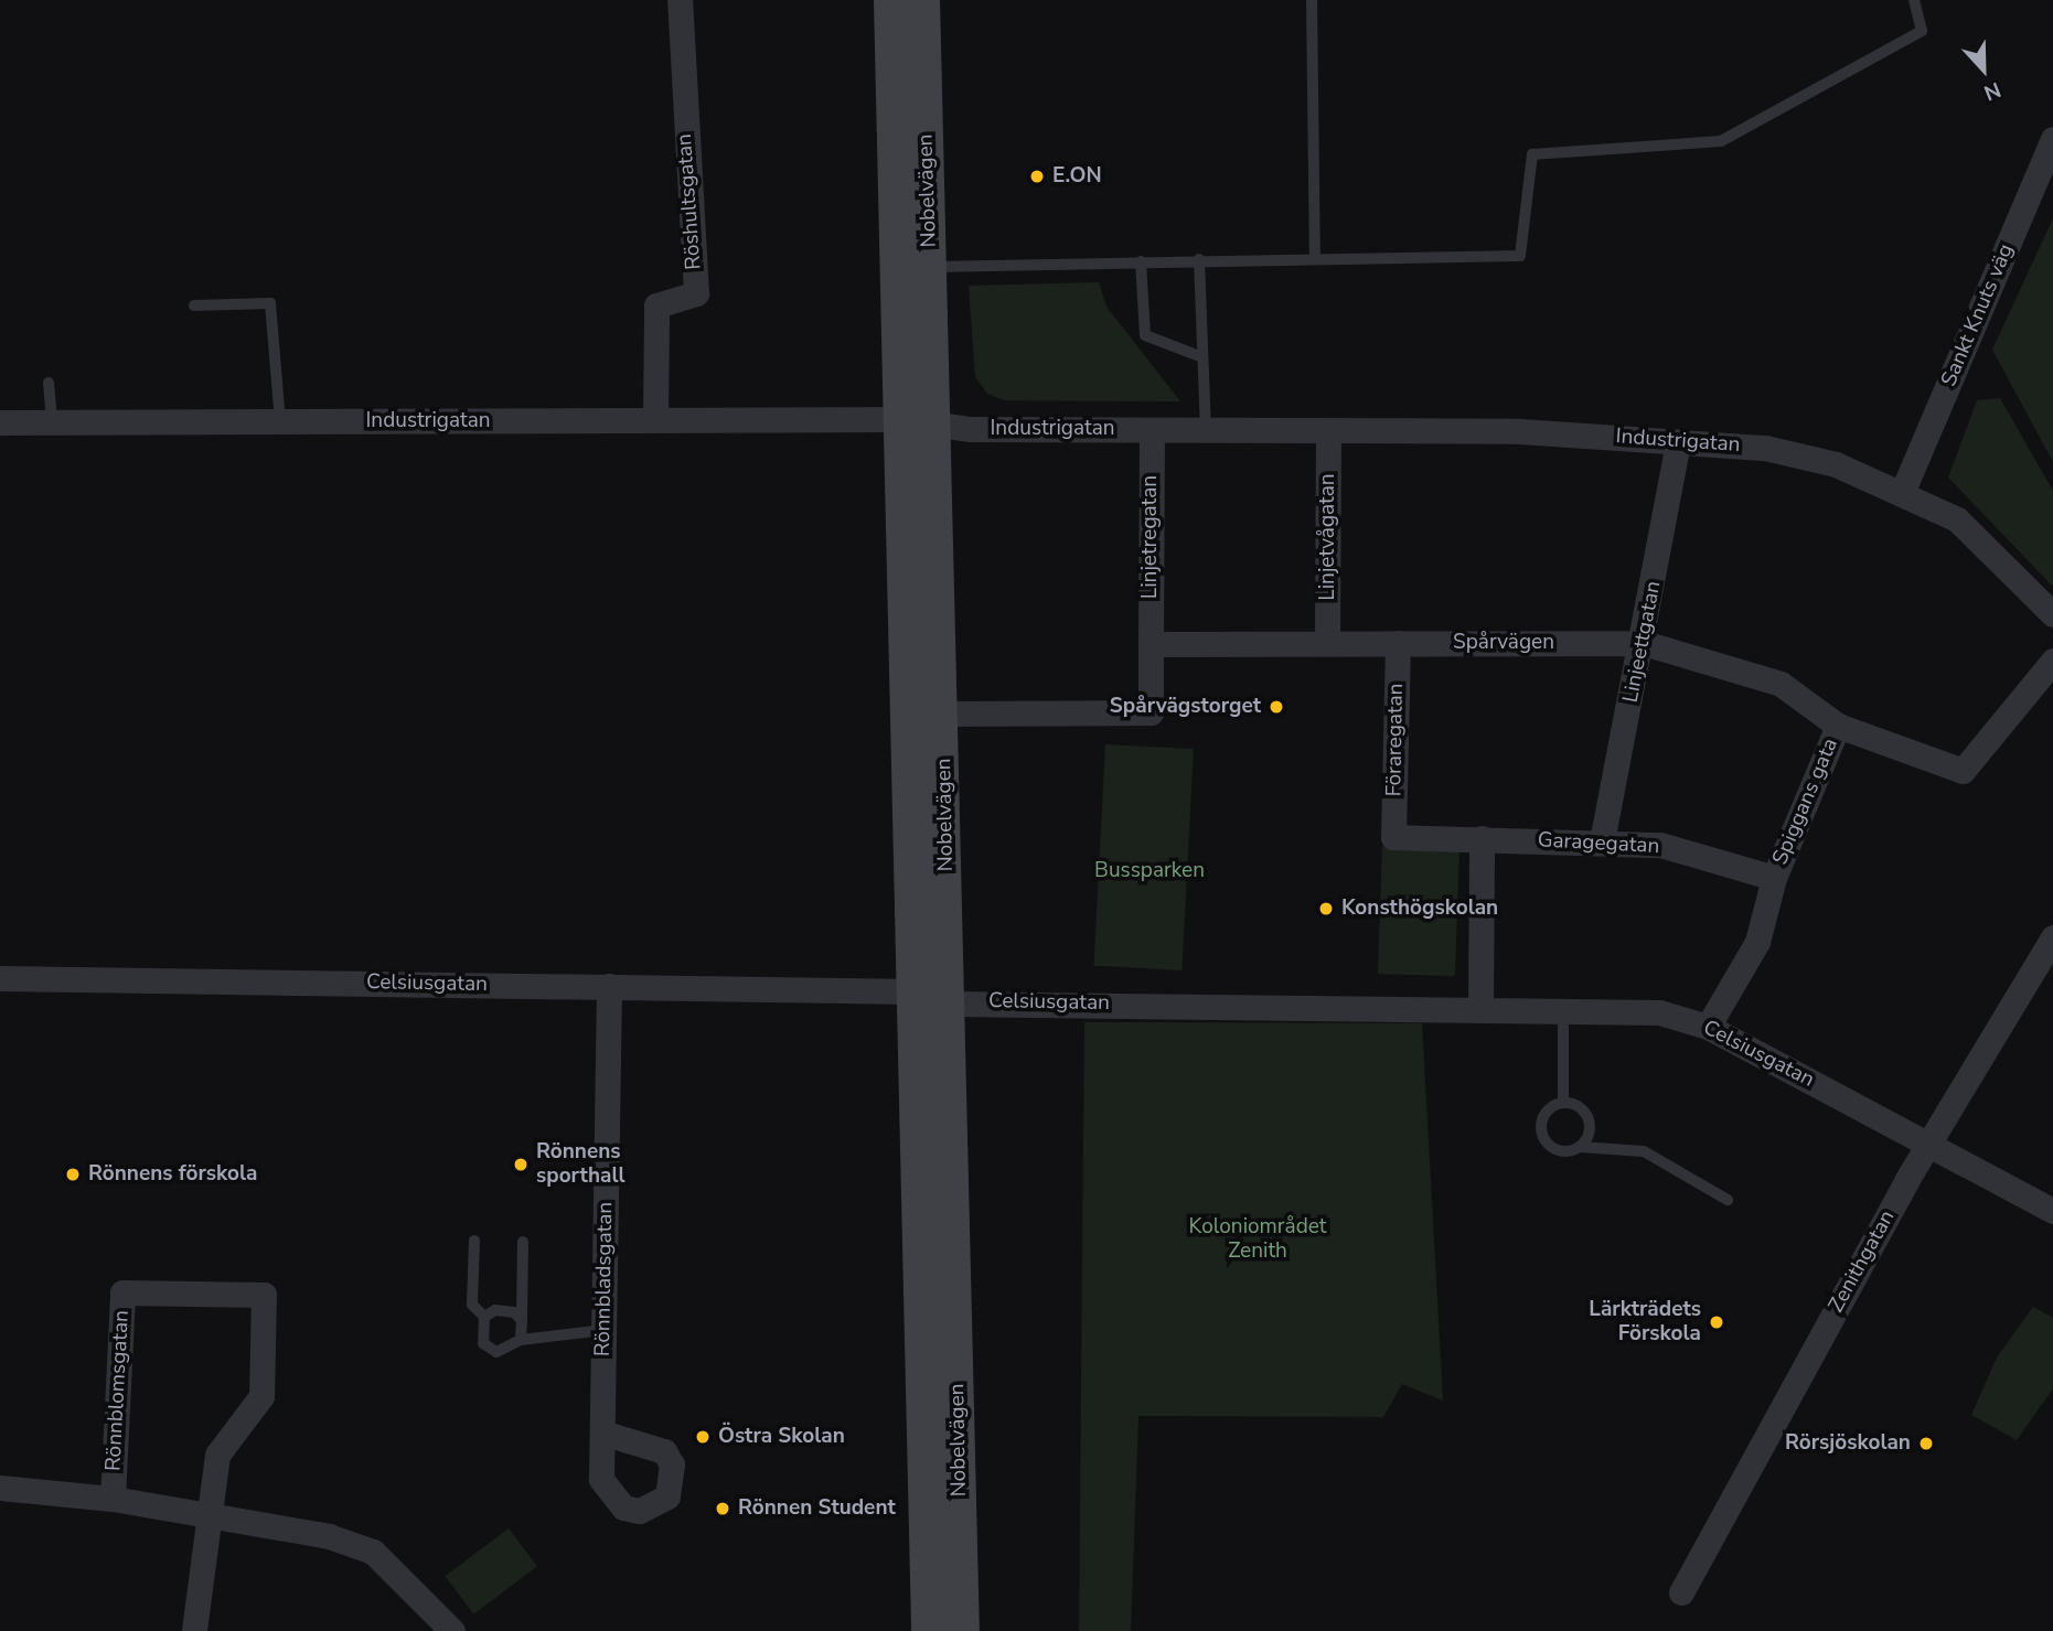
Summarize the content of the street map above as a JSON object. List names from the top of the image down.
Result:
{
  "streets": {
    "main road": ["Nobelvägen"],
    "street": [
      "Röshultsgatan",
      "Sankt Knuts väg",
      "Industrigatan",
      "Linjetregatan",
      "Linjetvågatan",
      "Linjeettgatan",
      "Spårvägen",
      "Föraregatan",
      "Spiggans gata",
      "Garagegatan",
      "Celsiusgatan",
      "Zenithgatan",
      "Rönnbladsgatan",
      "Rönnblomsgatan"
    ]
  },
  "crossings": [
    ["Nobelvägen", "Industrigatan"],
    ["Nobelvägen", "Celsiusgatan"],
    ["Röshultsgatan", "Industrigatan"],
    ["Sankt Knuts väg", "Industrigatan"],
    ["Industrigatan", "Linjetregatan"],
    ["Industrigatan", "Linjetvågatan"],
    ["Industrigatan", "Linjeettgatan"],
    ["Linjetregatan", "Spårvägen"],
    ["Linjetvågatan", "Spårvägen"],
    ["Linjeettgatan", "Spårvägen"],
    ["Linjeettgatan", "Garagegatan"],
    ["Spårvägen", "Föraregatan"],
    ["Spårvägen", "Spiggans gata"],
    ["Föraregatan", "Garagegatan"],
    ["Spiggans gata", "Garagegatan"],
    ["Celsiusgatan", "Zenithgatan"],
    ["Celsiusgatan", "Rönnbladsgatan"]
  ],
  "parks": ["Bussparken", "Koloniområdet Zenith"],
  "places": [
    "E.ON",
    "Spårvägstorget",
    "Konsthögskolan",
    "Rönnens sporthall",
    "Rönnens förskola",
    "Lärkträdets Förskola",
    "Östra Skolan",
    "Rörsjöskolan",
    "Rönnen Student"
  ],
  "north": "bottom"
}
